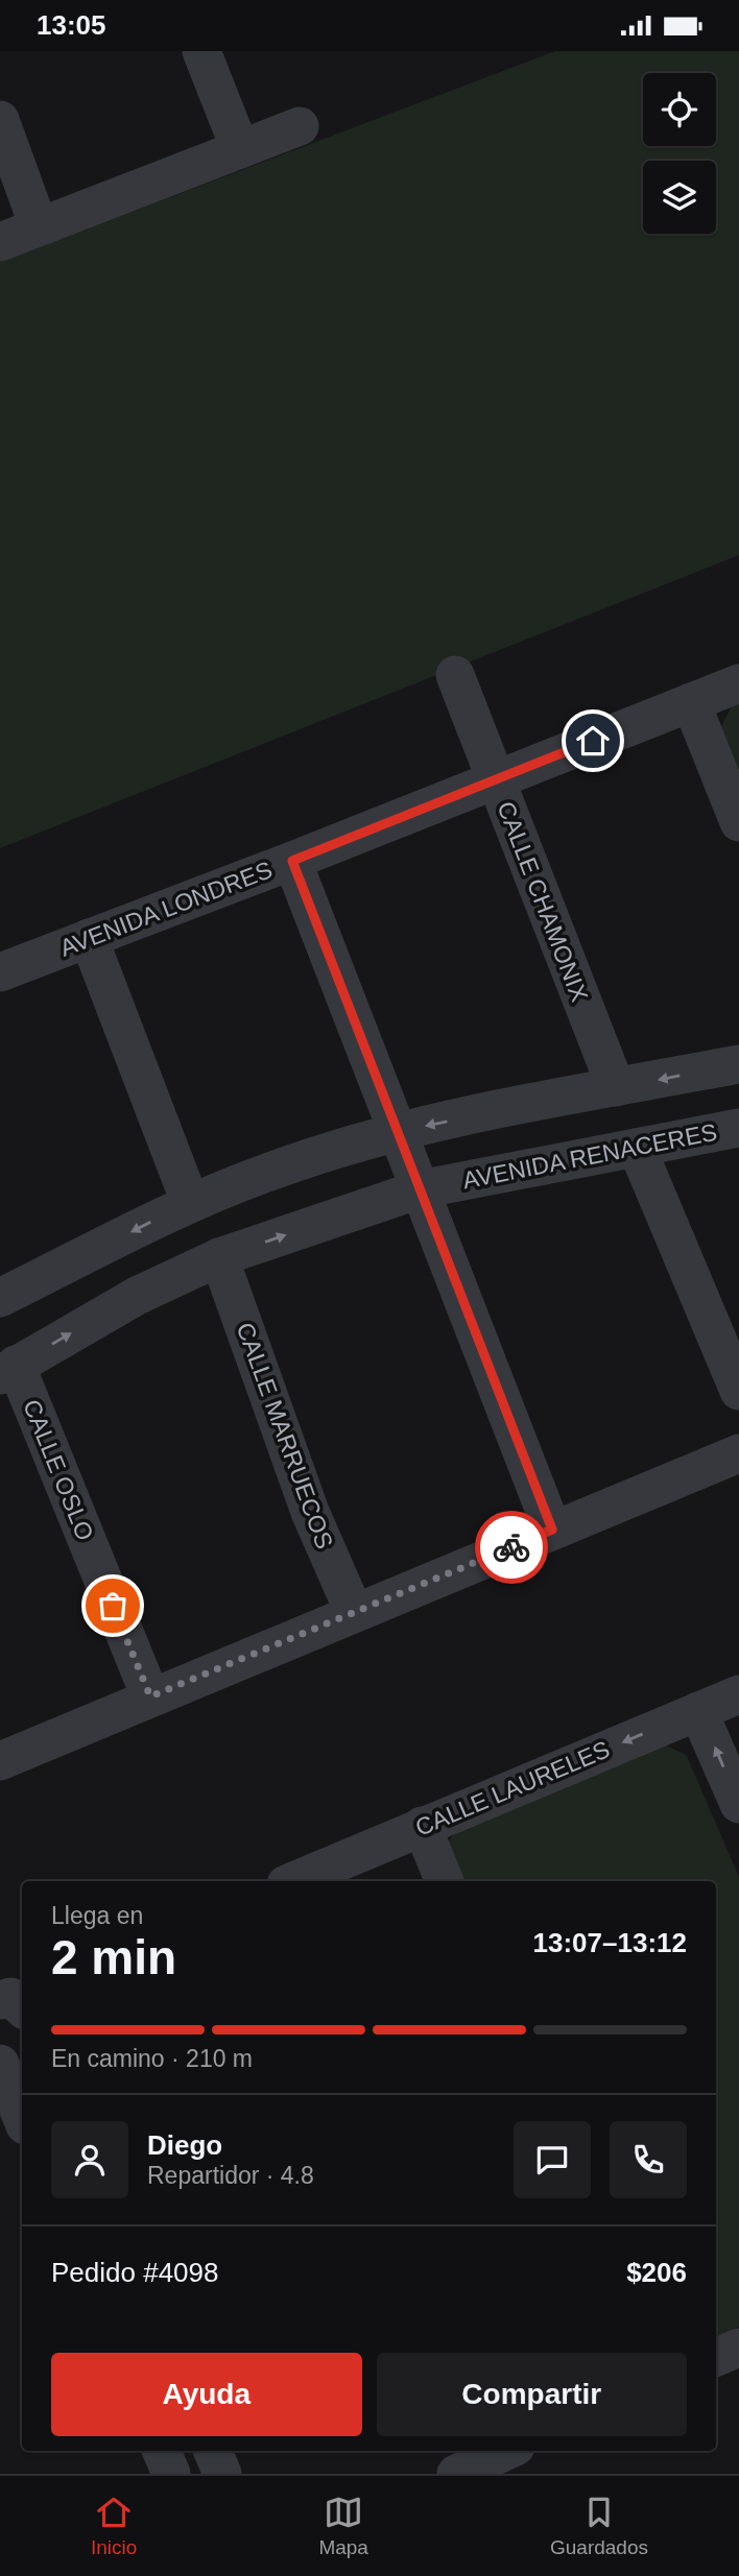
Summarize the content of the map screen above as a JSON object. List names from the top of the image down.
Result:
{
  "streets": {
    "street": [
      "CALLE CHAMONIX",
      "AVENIDA LONDRES",
      "AVENIDA RENACERES",
      "CALLE MARRUECOS",
      "CALLE OSLO",
      "CALLE LAURELES"
    ]
  },
  "crossings": [
    ["CALLE CHAMONIX", "AVENIDA LONDRES"],
    ["AVENIDA RENACERES", "CALLE MARRUECOS"],
    ["AVENIDA RENACERES", "CALLE OSLO"]
  ],
  "page": {
    "status": "13:05",
    "heading": ["2 min", "Llega en", "13:07–13:12"],
    "panel": [
      "Diego",
      "Repartidor · 4.8",
      "Pedido #4098",
      "$206"
    ],
    "bar": "En camino · 210 m",
    "buttons": ["Ayuda", "Compartir"],
    "tabs": ["Inicio", "Mapa", "Guardados"]
  }
}
